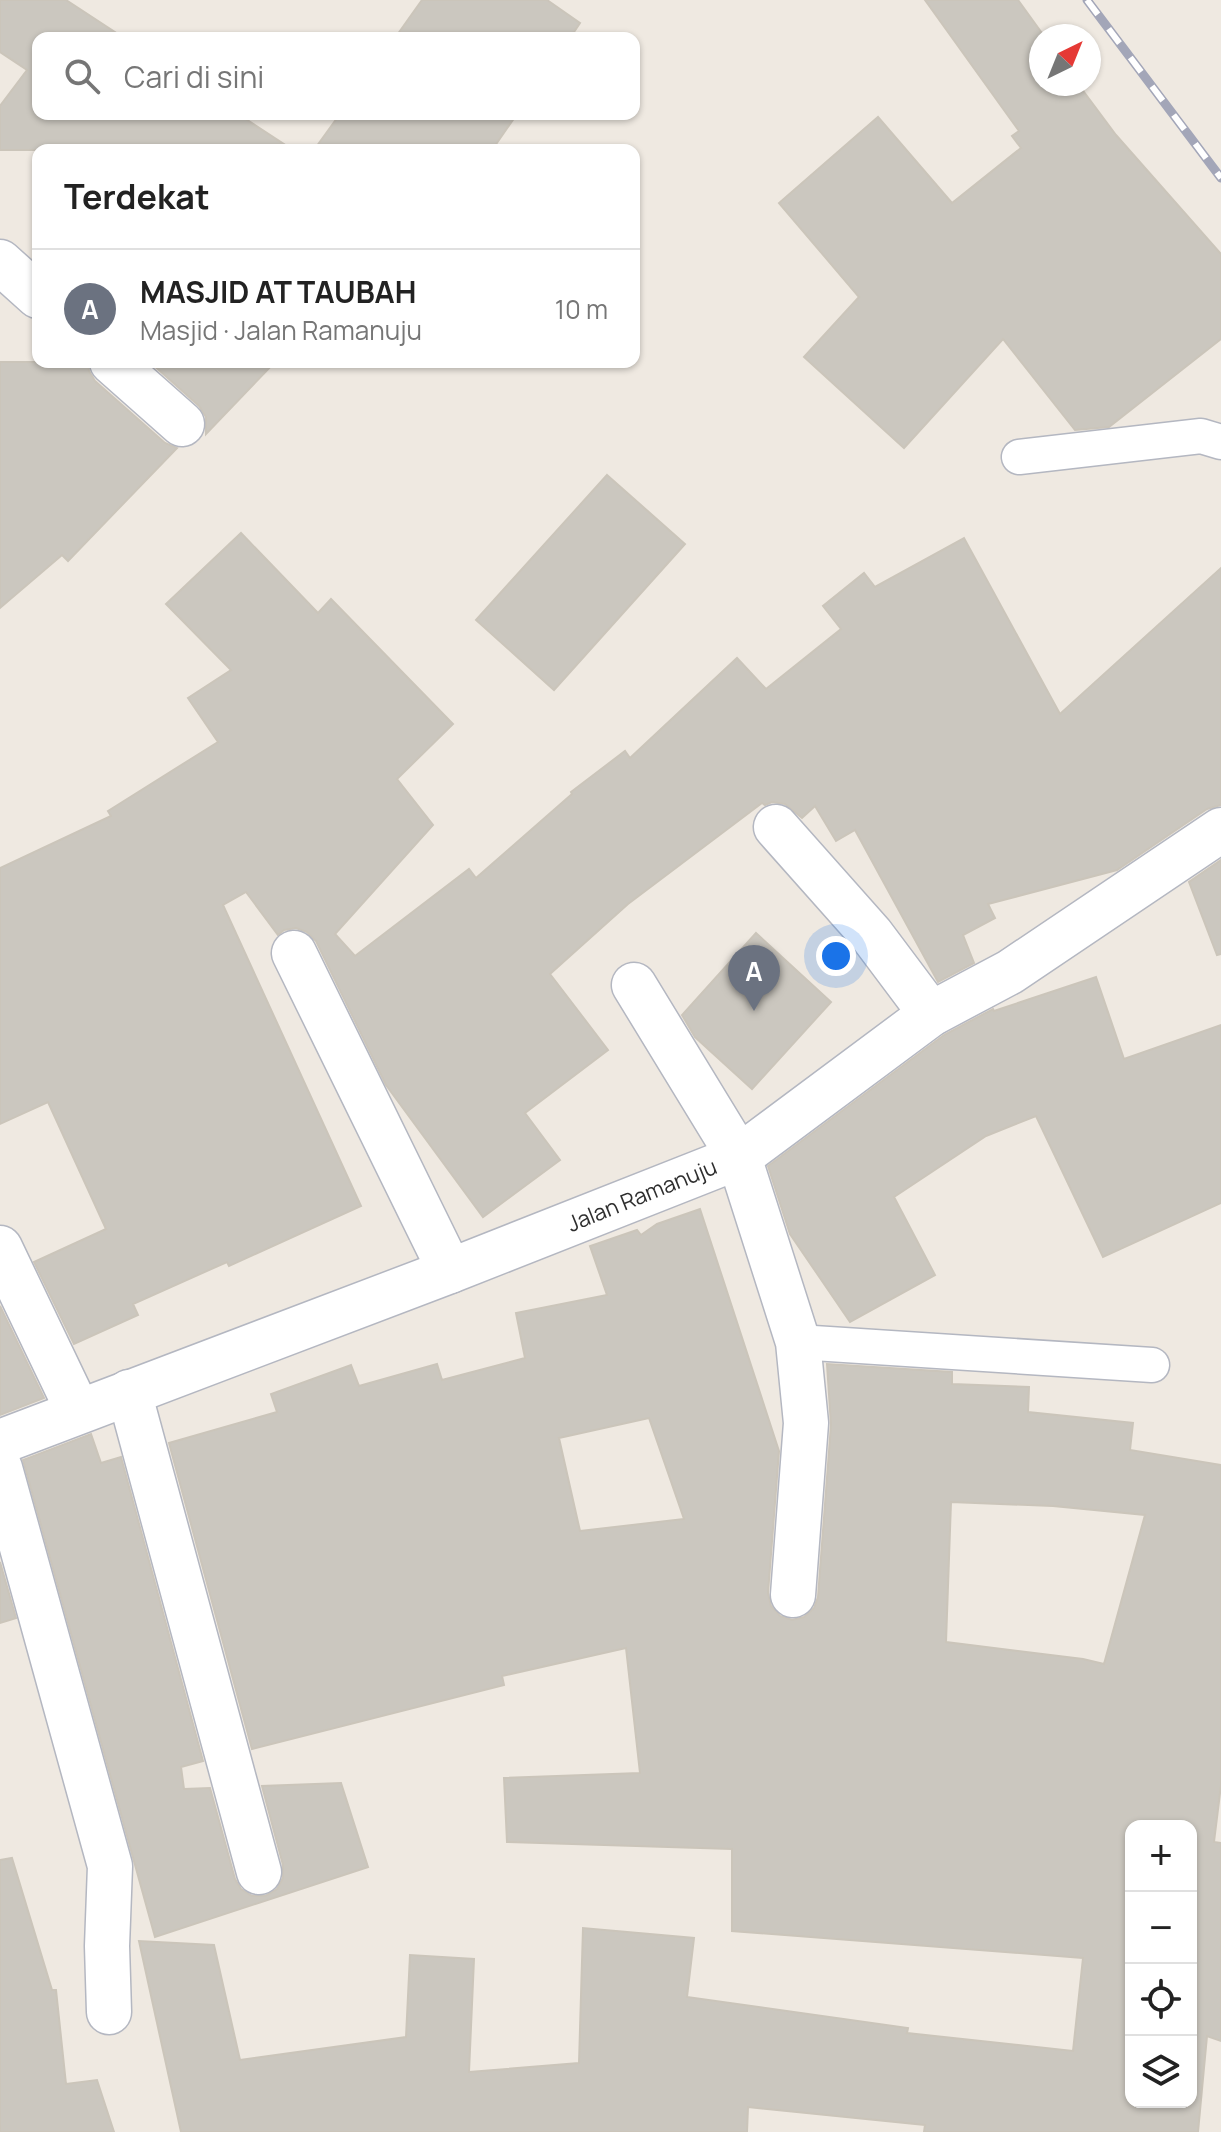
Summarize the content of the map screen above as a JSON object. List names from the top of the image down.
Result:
{
  "streets": {
    "street": ["Jalan Ramanuju"]
  },
  "north": "top right",
  "page": {
    "search": "Cari di sini",
    "heading": "Terdekat",
    "list": [
      {
        "mark": "A",
        "name": "MASJID AT TAUBAH",
        "note": "Masjid · Jalan Ramanuju",
        "value": "10 m"
      }
    ],
    "pins": "A",
    "map_buttons": ["+", "−"]
  }
}
